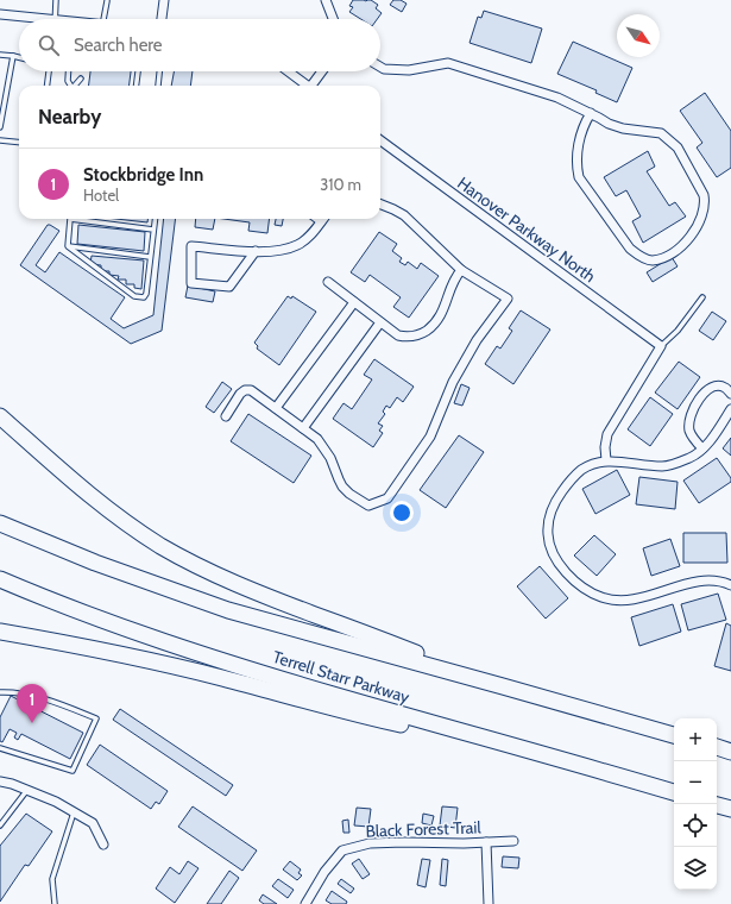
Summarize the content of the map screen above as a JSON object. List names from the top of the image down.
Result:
{
  "streets": {
    "highway": ["Terrell Starr Parkway"],
    "street": ["Hanover Parkway North", "Black Forest Trail"]
  },
  "north": "bottom right",
  "page": {
    "search": "Search here",
    "heading": "Nearby",
    "list": [
      {
        "mark": "1",
        "name": "Stockbridge Inn",
        "note": "Hotel",
        "value": "310 m"
      }
    ],
    "pins": "1",
    "map_buttons": ["+", "−"]
  }
}
